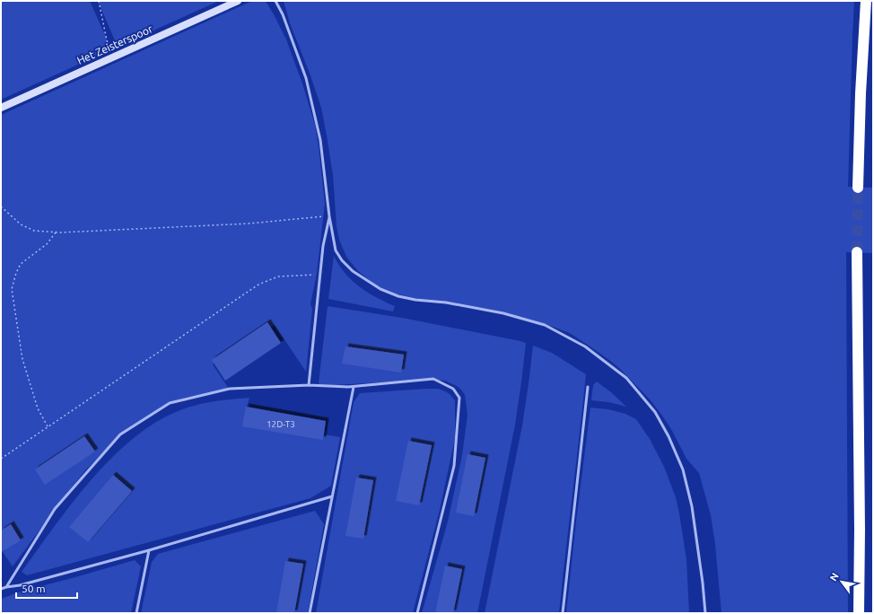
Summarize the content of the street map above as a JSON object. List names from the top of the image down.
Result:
{
  "streets": {
    "street": ["Het Zeisterspoor"]
  },
  "house_numbers": ["12D-T3"],
  "scale_bar": "50 m",
  "north": "top left"
}
